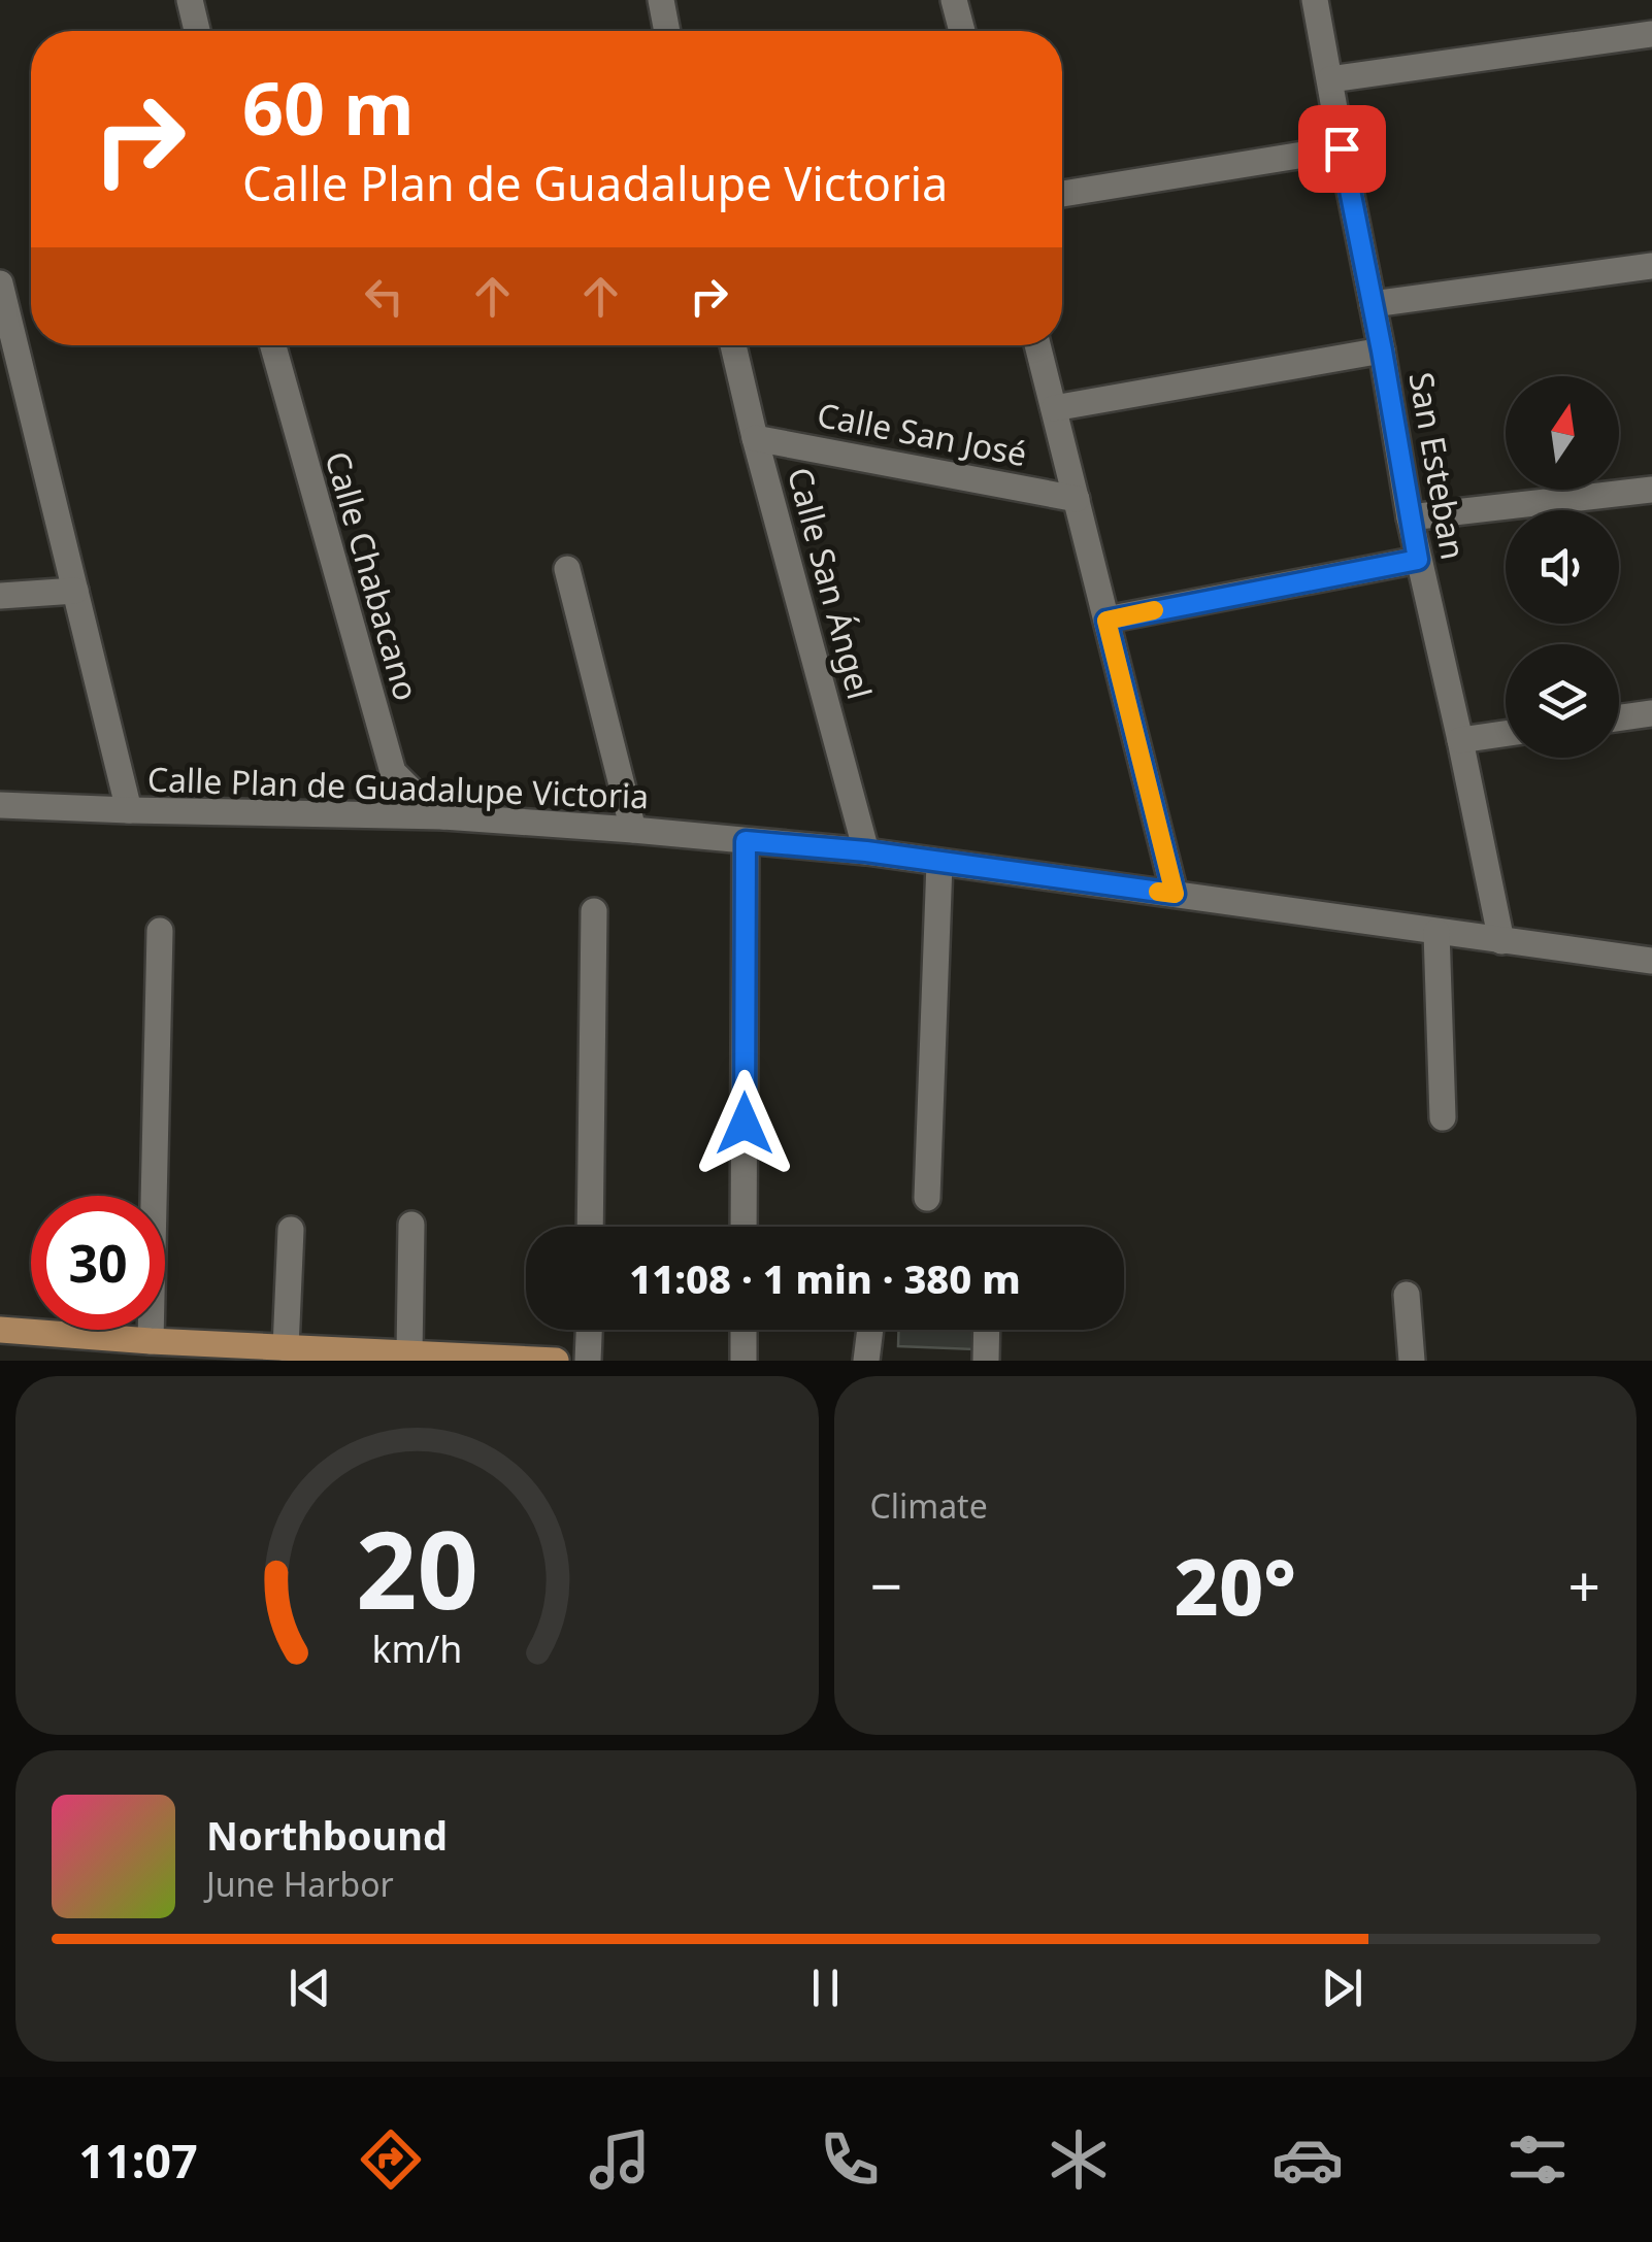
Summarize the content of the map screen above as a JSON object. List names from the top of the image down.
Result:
{
  "streets": {
    "street": [
      "Calle San José",
      "San Esteban",
      "Calle Chabacano",
      "Calle San Ángel",
      "Calle Plan de Guadalupe Victoria"
    ]
  },
  "crossings": [
    ["Calle San José", "Calle San Ángel"],
    ["San Esteban", "Calle Plan de Guadalupe Victoria"],
    ["Calle Chabacano", "Calle Plan de Guadalupe Victoria"],
    ["Calle San Ángel", "Calle Plan de Guadalupe Victoria"]
  ],
  "north": "top",
  "page": {
    "turn": ["60 m", "Calle Plan de Guadalupe Victoria"],
    "limit": "30",
    "trip": "11:08 · 1 min · 380 m",
    "tile": "Climate",
    "heat": ["−", "20°", "+"],
    "song": ["Northbound", "June Harbor"],
    "tabs": "11:07",
    "gauge": ["20", "km/h"]
  }
}
